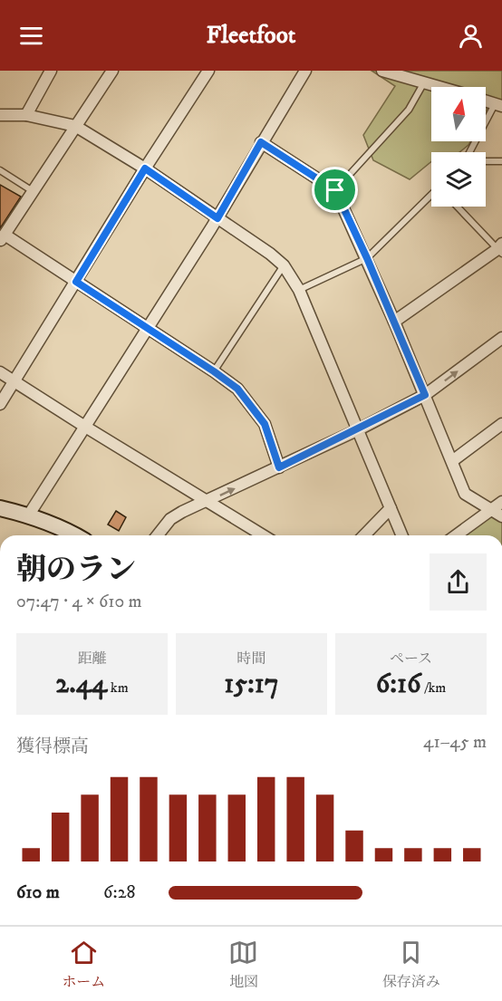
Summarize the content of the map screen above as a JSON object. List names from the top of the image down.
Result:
{
  "north": "top",
  "page": {
    "header": "Fleetfoot",
    "heading": ["朝のラン", "07:47 · 4 × 610 m"],
    "stats": [
      ["距離", "2.44 km"],
      ["時間", "15:17"],
      ["ペース", "6:16 /km"]
    ],
    "chart": ["獲得標高", "41–45 m"],
    "list": [
      {
        "name": "610 m",
        "note": "6:28"
      }
    ],
    "tabs": ["ホーム", "地図", "保存済み"]
  }
}
